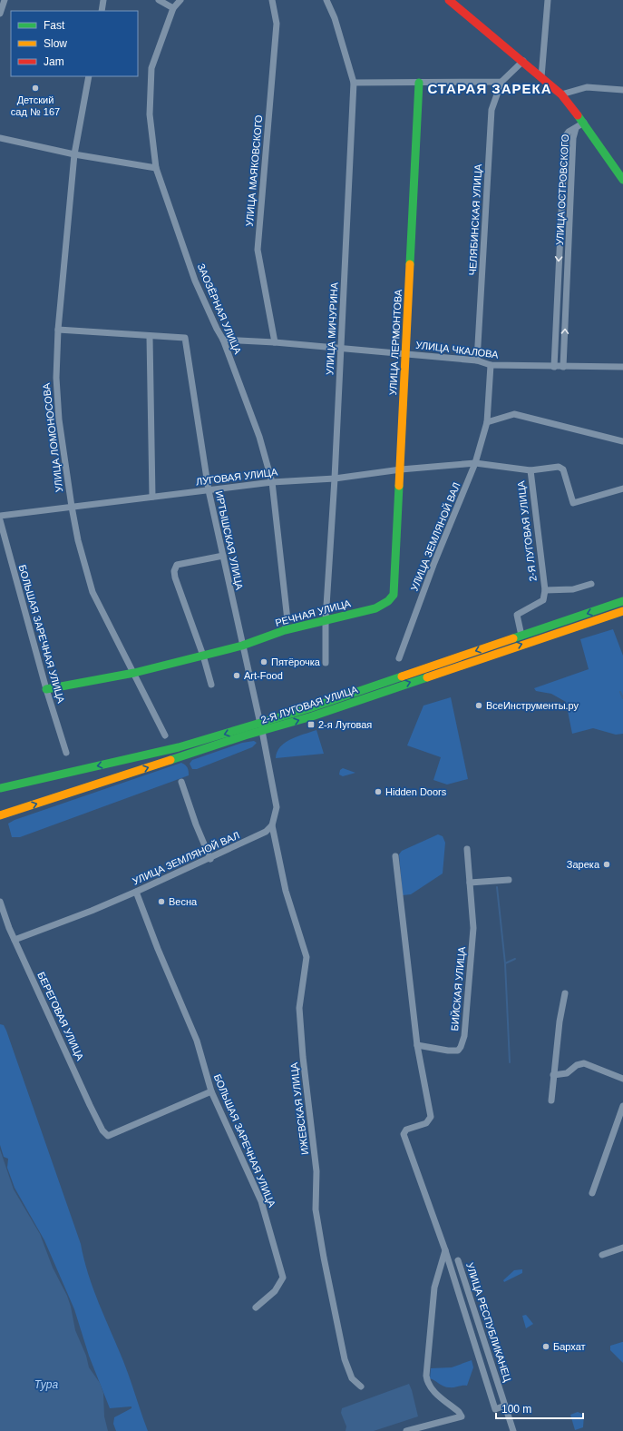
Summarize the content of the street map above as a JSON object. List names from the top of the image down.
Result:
{
  "streets": {
    "main road": ["УЛИЦА ЛЕРМОНТОВА", "2-Я ЛУГОВАЯ УЛИЦА", "РЕЧНАЯ УЛИЦА"],
    "street": [
      "УЛИЦА МАЯКОВСКОГО",
      "УЛИЦА ОСТРОВСКОГО",
      "ЧЕЛЯБИНСКАЯ УЛИЦА",
      "ЗАОЗЁРНАЯ УЛИЦА",
      "УЛИЦА МИЧУРИНА",
      "УЛИЦА ЧКАЛОВА",
      "УЛИЦА ЛОМОНОСОВА",
      "ЛУГОВАЯ УЛИЦА",
      "УЛИЦА ЗЕМЛЯНОЙ ВАЛ",
      "ИРТЫШСКАЯ УЛИЦА",
      "БОЛЬШАЯ ЗАРЕЧНАЯ УЛИЦА",
      "БИЙСКАЯ УЛИЦА",
      "БЕРЕГОВАЯ УЛИЦА",
      "ИЖЕВСКАЯ УЛИЦА",
      "УЛИЦА РЕСПУБЛИКАНЕЦ"
    ]
  },
  "crossings": [
    ["УЛИЦА МАЯКОВСКОГО", "УЛИЦА ЧКАЛОВА"],
    ["УЛИЦА ОСТРОВСКОГО", "УЛИЦА ЧКАЛОВА"],
    ["ЧЕЛЯБИНСКАЯ УЛИЦА", "УЛИЦА ЧКАЛОВА"],
    ["ЗАОЗЁРНАЯ УЛИЦА", "УЛИЦА ЧКАЛОВА"],
    ["ЗАОЗЁРНАЯ УЛИЦА", "ЛУГОВАЯ УЛИЦА"],
    ["ЗАОЗЁРНАЯ УЛИЦА", "РЕЧНАЯ УЛИЦА"],
    ["УЛИЦА МИЧУРИНА", "УЛИЦА ЧКАЛОВА"],
    ["УЛИЦА МИЧУРИНА", "ЛУГОВАЯ УЛИЦА"],
    ["УЛИЦА МИЧУРИНА", "РЕЧНАЯ УЛИЦА"],
    ["УЛИЦА ЛЕРМОНТОВА", "УЛИЦА ЧКАЛОВА"],
    ["УЛИЦА ЛЕРМОНТОВА", "ЛУГОВАЯ УЛИЦА"],
    ["УЛИЦА ЛЕРМОНТОВА", "РЕЧНАЯ УЛИЦА"],
    ["УЛИЦА ЧКАЛОВА", "УЛИЦА ЗЕМЛЯНОЙ ВАЛ"],
    ["УЛИЦА ЛОМОНОСОВА", "ЛУГОВАЯ УЛИЦА"],
    ["УЛИЦА ЛОМОНОСОВА", "РЕЧНАЯ УЛИЦА"],
    ["ЛУГОВАЯ УЛИЦА", "2-Я ЛУГОВАЯ УЛИЦА"],
    ["ЛУГОВАЯ УЛИЦА", "УЛИЦА ЗЕМЛЯНОЙ ВАЛ"],
    ["ЛУГОВАЯ УЛИЦА", "ИРТЫШСКАЯ УЛИЦА"],
    ["2-Я ЛУГОВАЯ УЛИЦА", "УЛИЦА ЗЕМЛЯНОЙ ВАЛ"],
    ["2-Я ЛУГОВАЯ УЛИЦА", "ИРТЫШСКАЯ УЛИЦА"],
    ["УЛИЦА ЗЕМЛЯНОЙ ВАЛ", "БОЛЬШАЯ ЗАРЕЧНАЯ УЛИЦА"],
    ["УЛИЦА ЗЕМЛЯНОЙ ВАЛ", "БЕРЕГОВАЯ УЛИЦА"],
    ["УЛИЦА ЗЕМЛЯНОЙ ВАЛ", "ИЖЕВСКАЯ УЛИЦА"],
    ["ИРТЫШСКАЯ УЛИЦА", "РЕЧНАЯ УЛИЦА"],
    ["РЕЧНАЯ УЛИЦА", "БОЛЬШАЯ ЗАРЕЧНАЯ УЛИЦА"],
    ["БОЛЬШАЯ ЗАРЕЧНАЯ УЛИЦА", "БЕРЕГОВАЯ УЛИЦА"]
  ],
  "districts": ["СТАРАЯ ЗАРЕКА"],
  "water": ["Тура"],
  "places": {
    "other": [
      "Детский сад № 167",
      "Пятёрочка",
      "Art-Food",
      "ВсеИнструменты.ру",
      "Hidden Doors",
      "Зарека",
      "Весна",
      "Бархат"
    ],
    "transit": ["2-я Луговая"]
  },
  "legend": ["Fast", "Slow", "Jam"],
  "scale_bar": "100 m"
}
